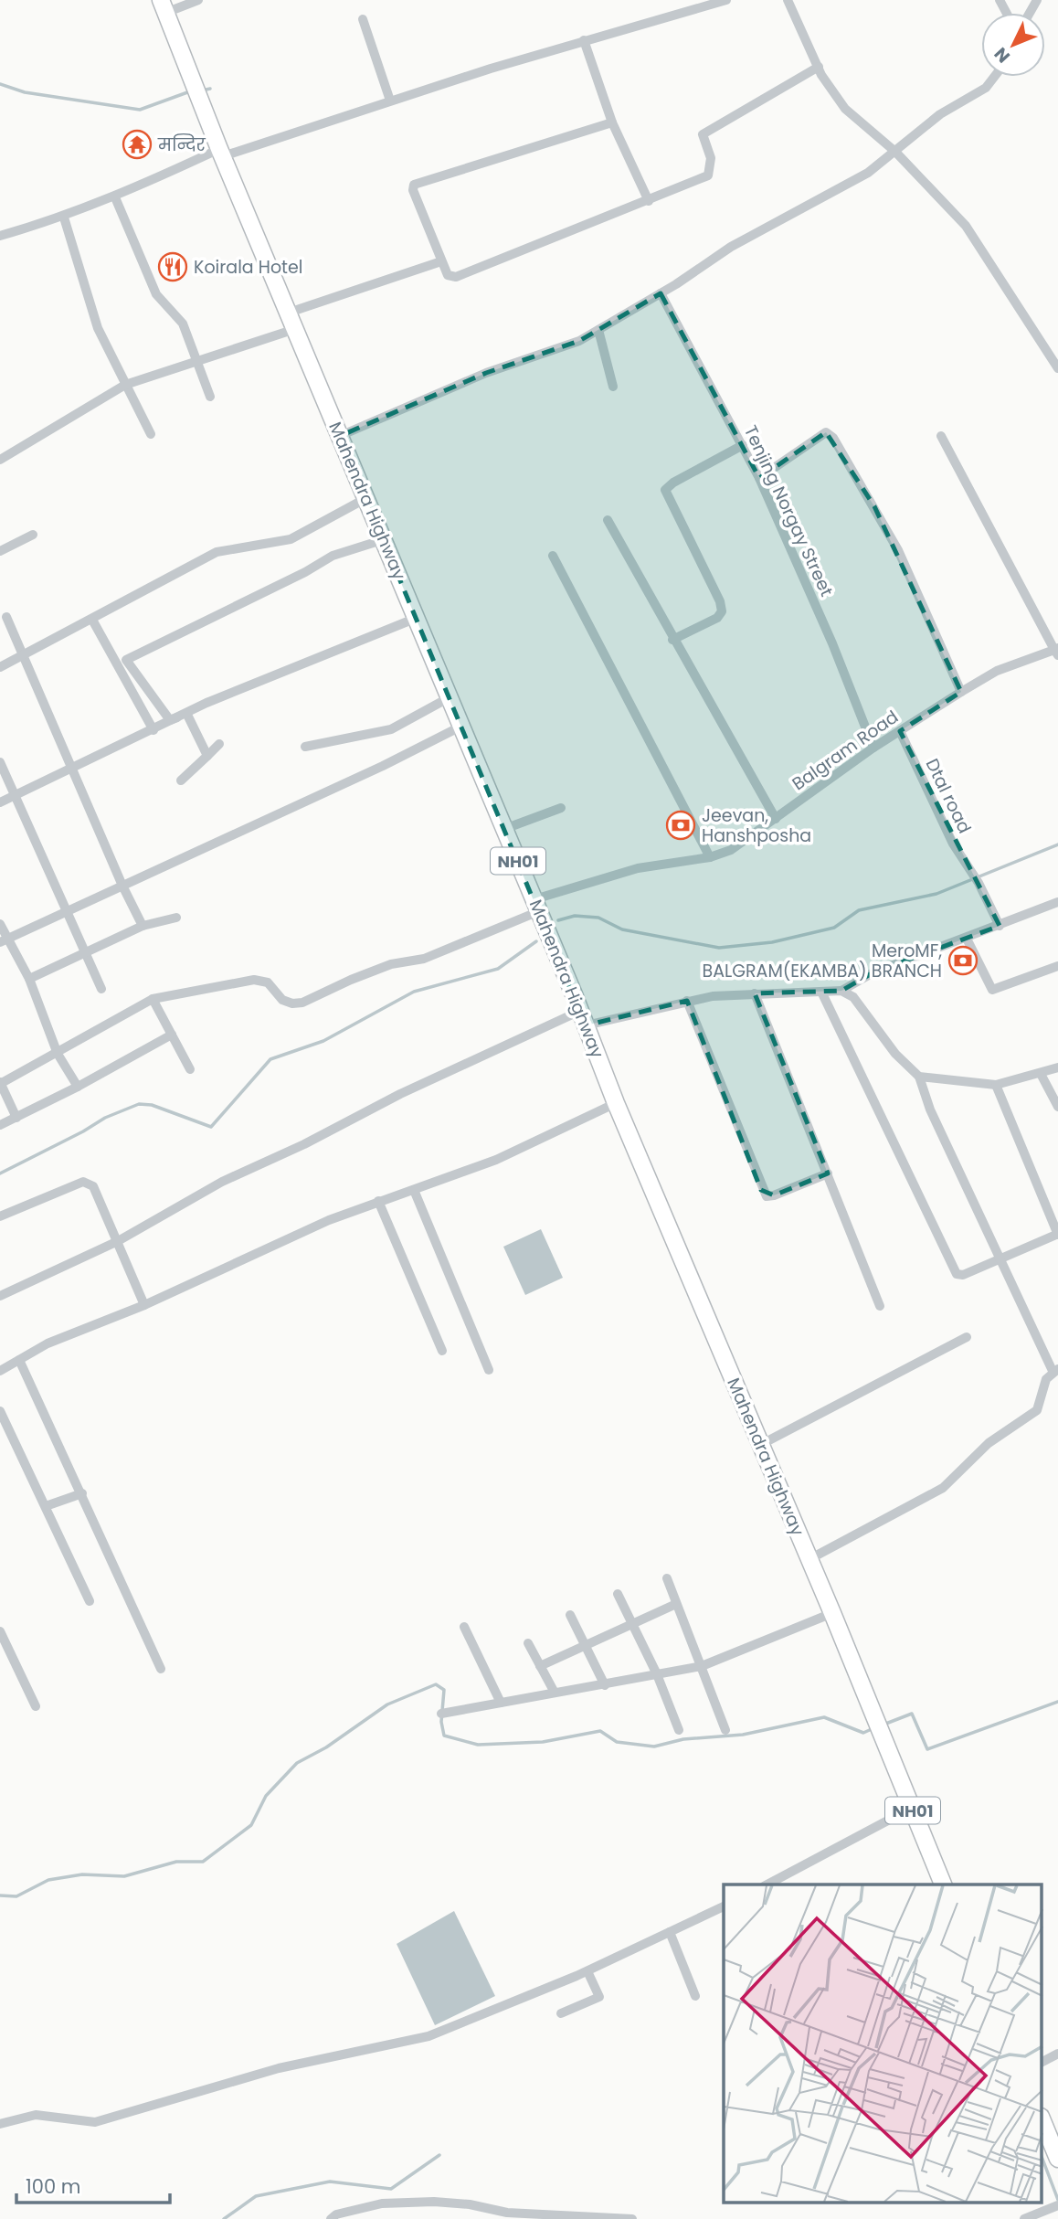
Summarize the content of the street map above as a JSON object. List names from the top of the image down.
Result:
{
  "streets": {
    "highway": ["Mahendra Highway", "NH01"],
    "street": ["Tenjing Norgay Street", "Balgram Road", "Dtal road"]
  },
  "crossings": [
    ["Mahendra Highway", "Balgram Road"],
    ["Tenjing Norgay Street", "Balgram Road"],
    ["Balgram Road", "Dtal road"]
  ],
  "places": {
    "temple": ["मन्दिर"],
    "restaurant": ["Koirala Hotel"],
    "bank": ["Jeevan, Hanshposha", "MeroMF, BALGRAM(EKAMBA) BRANCH"]
  },
  "scale_bar": "100 m",
  "north": "bottom left"
}
